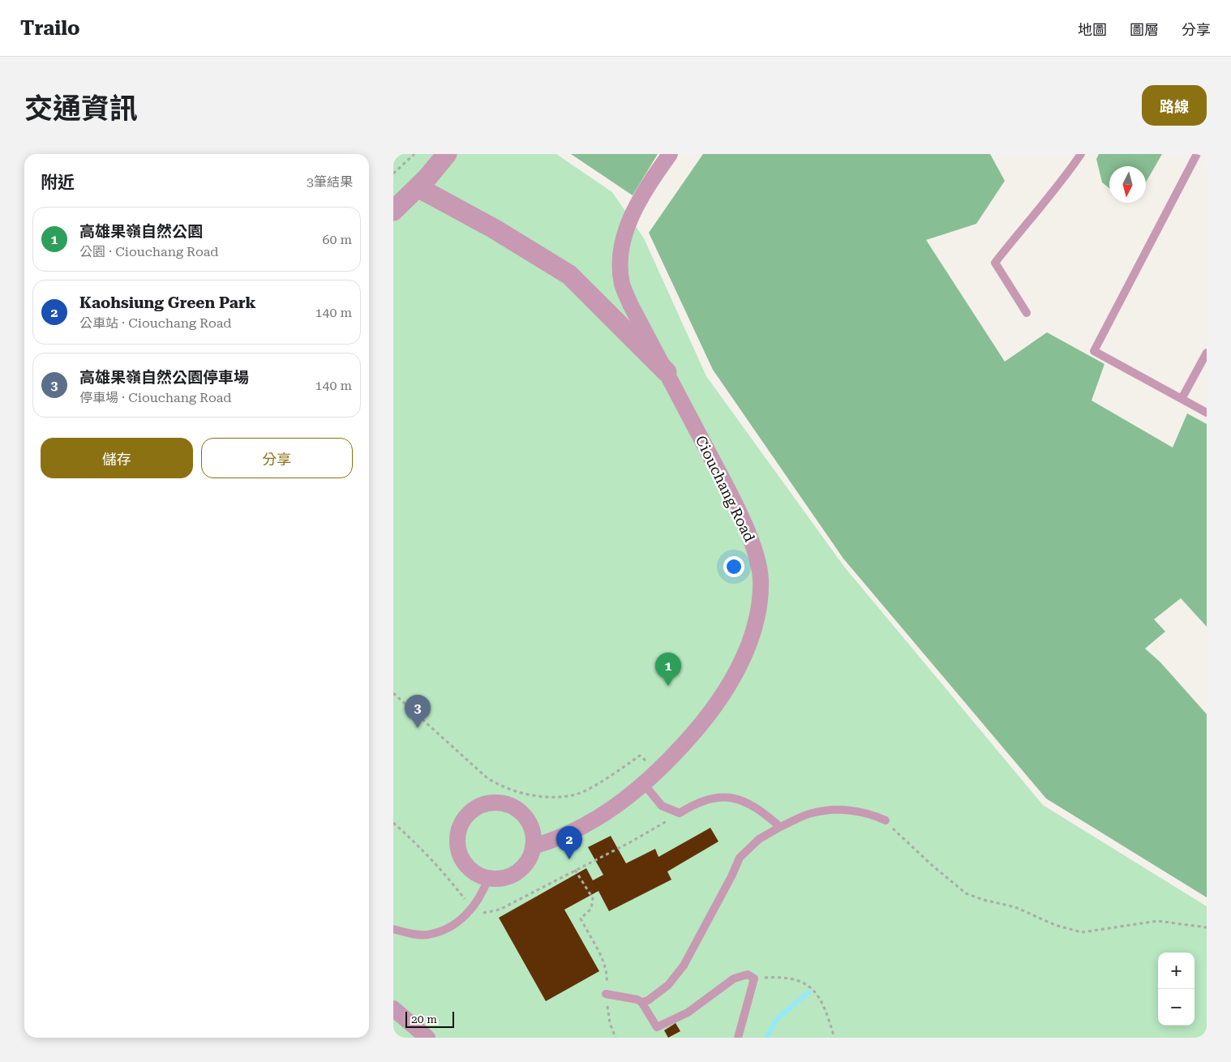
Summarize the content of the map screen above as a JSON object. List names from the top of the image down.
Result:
{
  "streets": {
    "street": ["Ciouchang Road"]
  },
  "scale_bar": "20 m",
  "north": "bottom",
  "page": {
    "header": "Trailo",
    "nav": ["地圖", "圖層", "分享"],
    "title": "交通資訊",
    "buttons": [
      "路線",
      ["儲存", "分享"]
    ],
    "heading": ["附近", "3筆結果"],
    "list": [
      {
        "mark": "1",
        "name": "高雄果嶺自然公園",
        "note": "公園 · Ciouchang Road",
        "value": "60 m"
      },
      {
        "mark": "2",
        "name": "Kaohsiung Green Park",
        "note": "公車站 · Ciouchang Road",
        "value": "140 m"
      },
      {
        "mark": "3",
        "name": "高雄果嶺自然公園停車場",
        "note": "停車場 · Ciouchang Road",
        "value": "140 m"
      }
    ],
    "pins": ["1", "3", "2"],
    "map_buttons": ["+", "−"],
    "scale": "20 m"
  }
}
